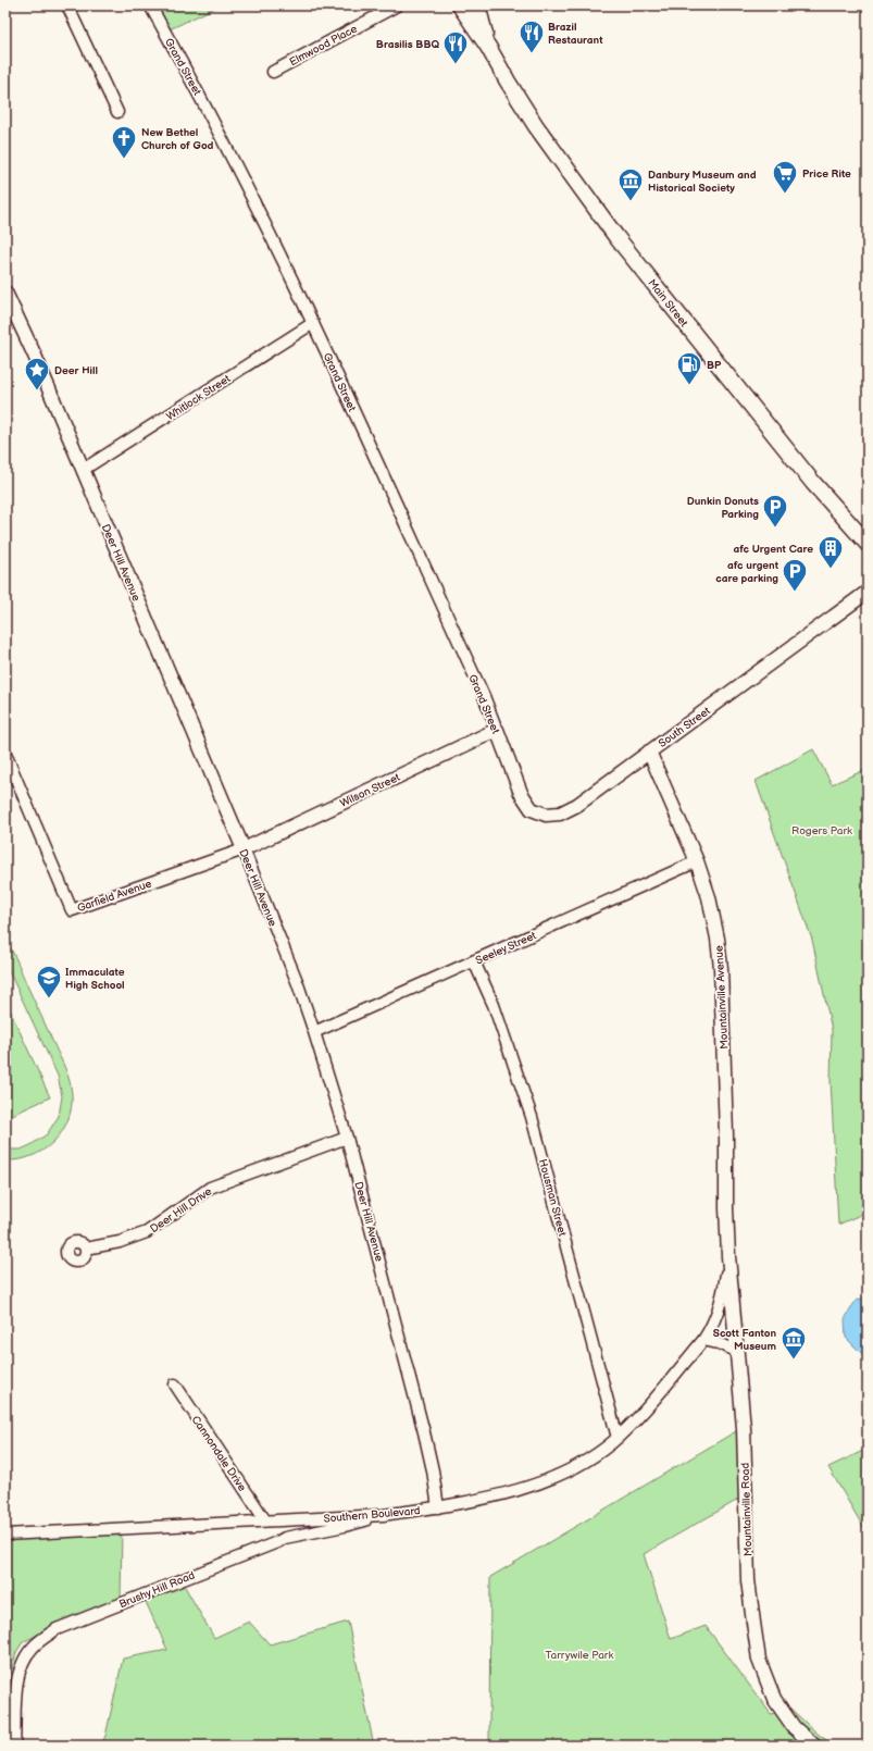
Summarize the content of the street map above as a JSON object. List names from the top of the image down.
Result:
{
  "streets": {
    "main road": ["Main Street"],
    "street": [
      "Elmwood Place",
      "Grand Street",
      "Whitlock Street",
      "Deer Hill Avenue",
      "South Street",
      "Wilson Street",
      "Garfield Avenue",
      "Seeley Street",
      "Mountainville Avenue",
      "Housman Street",
      "Deer Hill Drive",
      "Cannondale Drive",
      "Mountainville Road",
      "Southern Boulevard",
      "Brushy Hill Road"
    ]
  },
  "crossings": [
    ["Grand Street", "Whitlock Street"],
    ["Grand Street", "South Street"],
    ["Grand Street", "Wilson Street"],
    ["Whitlock Street", "Deer Hill Avenue"],
    ["Deer Hill Avenue", "Wilson Street"],
    ["Deer Hill Avenue", "Garfield Avenue"],
    ["Deer Hill Avenue", "Seeley Street"],
    ["Deer Hill Avenue", "Deer Hill Drive"],
    ["Deer Hill Avenue", "Southern Boulevard"],
    ["South Street", "Mountainville Avenue"],
    ["Wilson Street", "Garfield Avenue"],
    ["Seeley Street", "Mountainville Avenue"],
    ["Seeley Street", "Housman Street"],
    ["Mountainville Avenue", "Mountainville Road"],
    ["Mountainville Avenue", "Southern Boulevard"],
    ["Housman Street", "Southern Boulevard"],
    ["Cannondale Drive", "Southern Boulevard"],
    ["Mountainville Road", "Southern Boulevard"],
    ["Southern Boulevard", "Brushy Hill Road"]
  ],
  "parks": ["Rogers Park", "Tarrywile Park"],
  "places": {
    "restaurant": ["Brazil Restaurant", "Brasilis BBQ"],
    "church": ["New Bethel Church of God"],
    "supermarket": ["Price Rite"],
    "museum": ["Danbury Museum and Historical Society", "Scott Fanton Museum"],
    "fuel station": ["BP"],
    "place": ["Deer Hill"],
    "parking": ["Dunkin Donuts Parking", "afc urgent care parking"],
    "building": ["afc Urgent Care"],
    "school or university": ["Immaculate High School"]
  }
}
